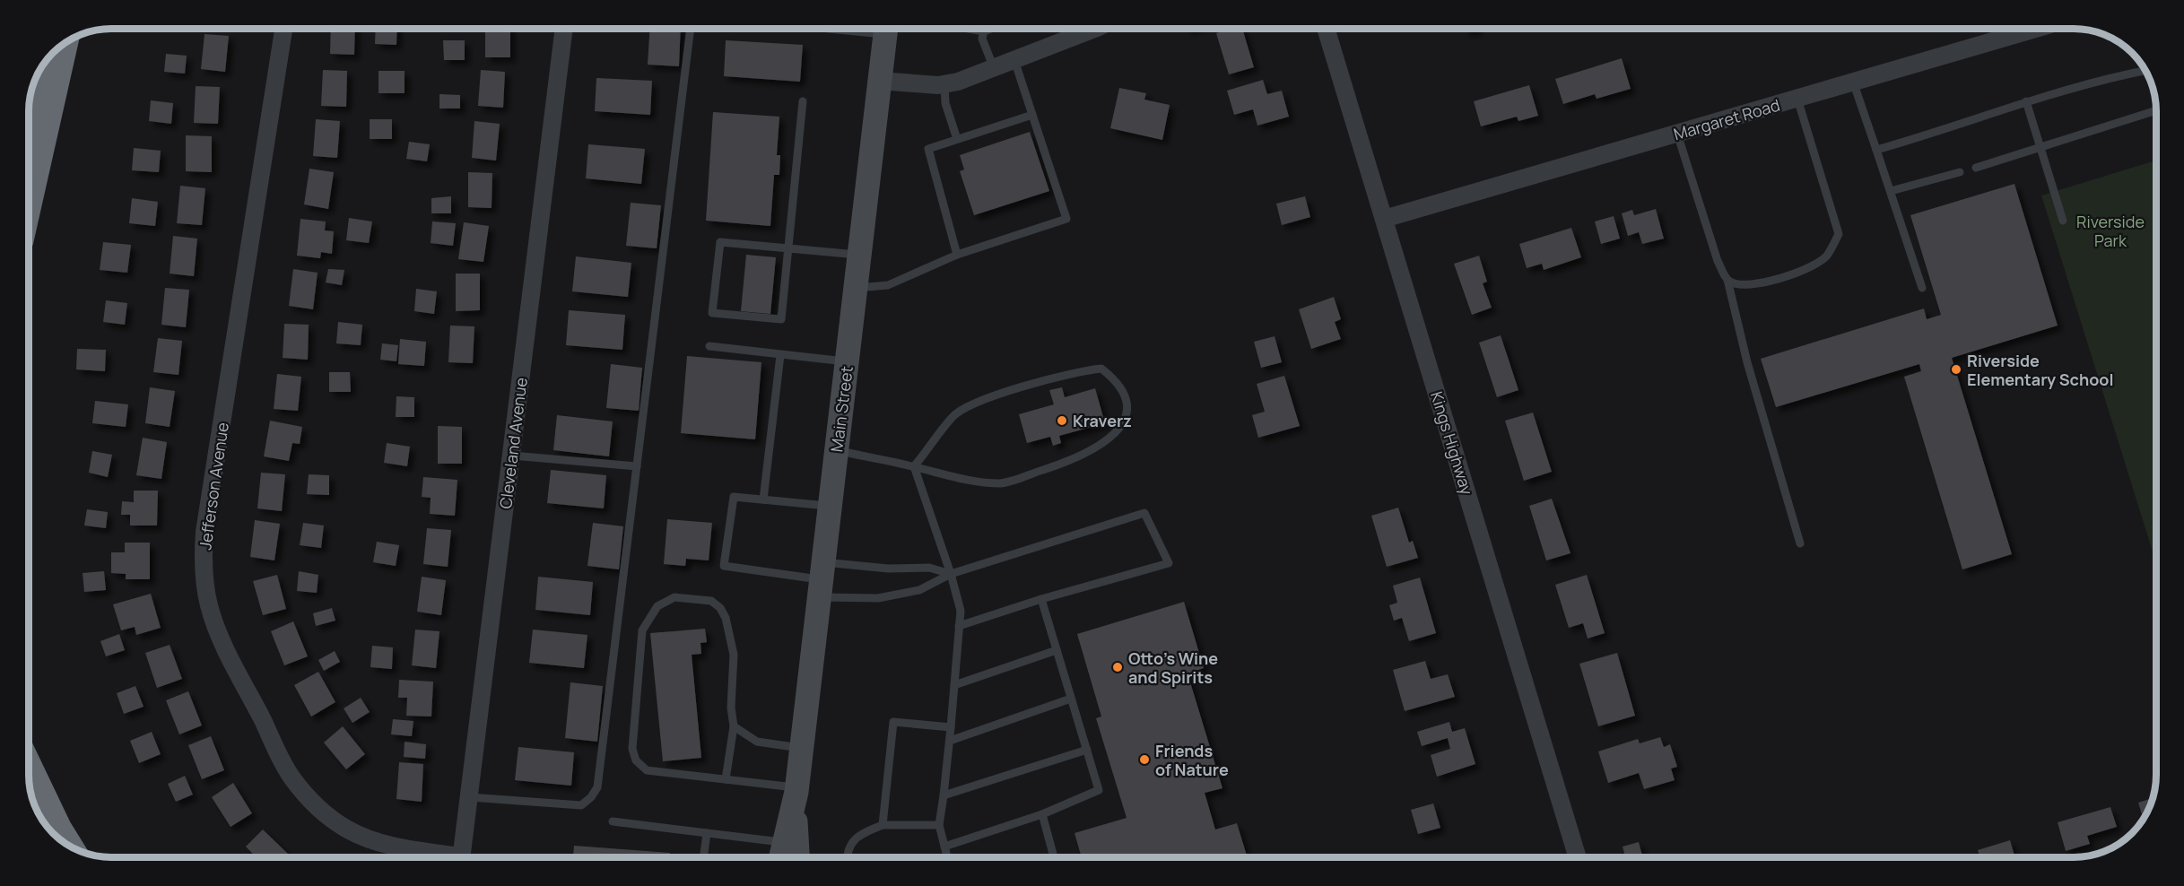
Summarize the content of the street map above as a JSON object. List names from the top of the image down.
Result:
{
  "streets": {
    "main road": ["Main Street"],
    "street": [
      "Margaret Road",
      "Cleveland Avenue",
      "Kings Highway",
      "Jefferson Avenue"
    ]
  },
  "crossings": [
    ["Margaret Road", "Kings Highway"]
  ],
  "parks": ["Riverside Park"],
  "places": [
    "Riverside Elementary School",
    "Kraverz",
    "Otto's Wine and Spirits",
    "Friends of Nature"
  ]
}
